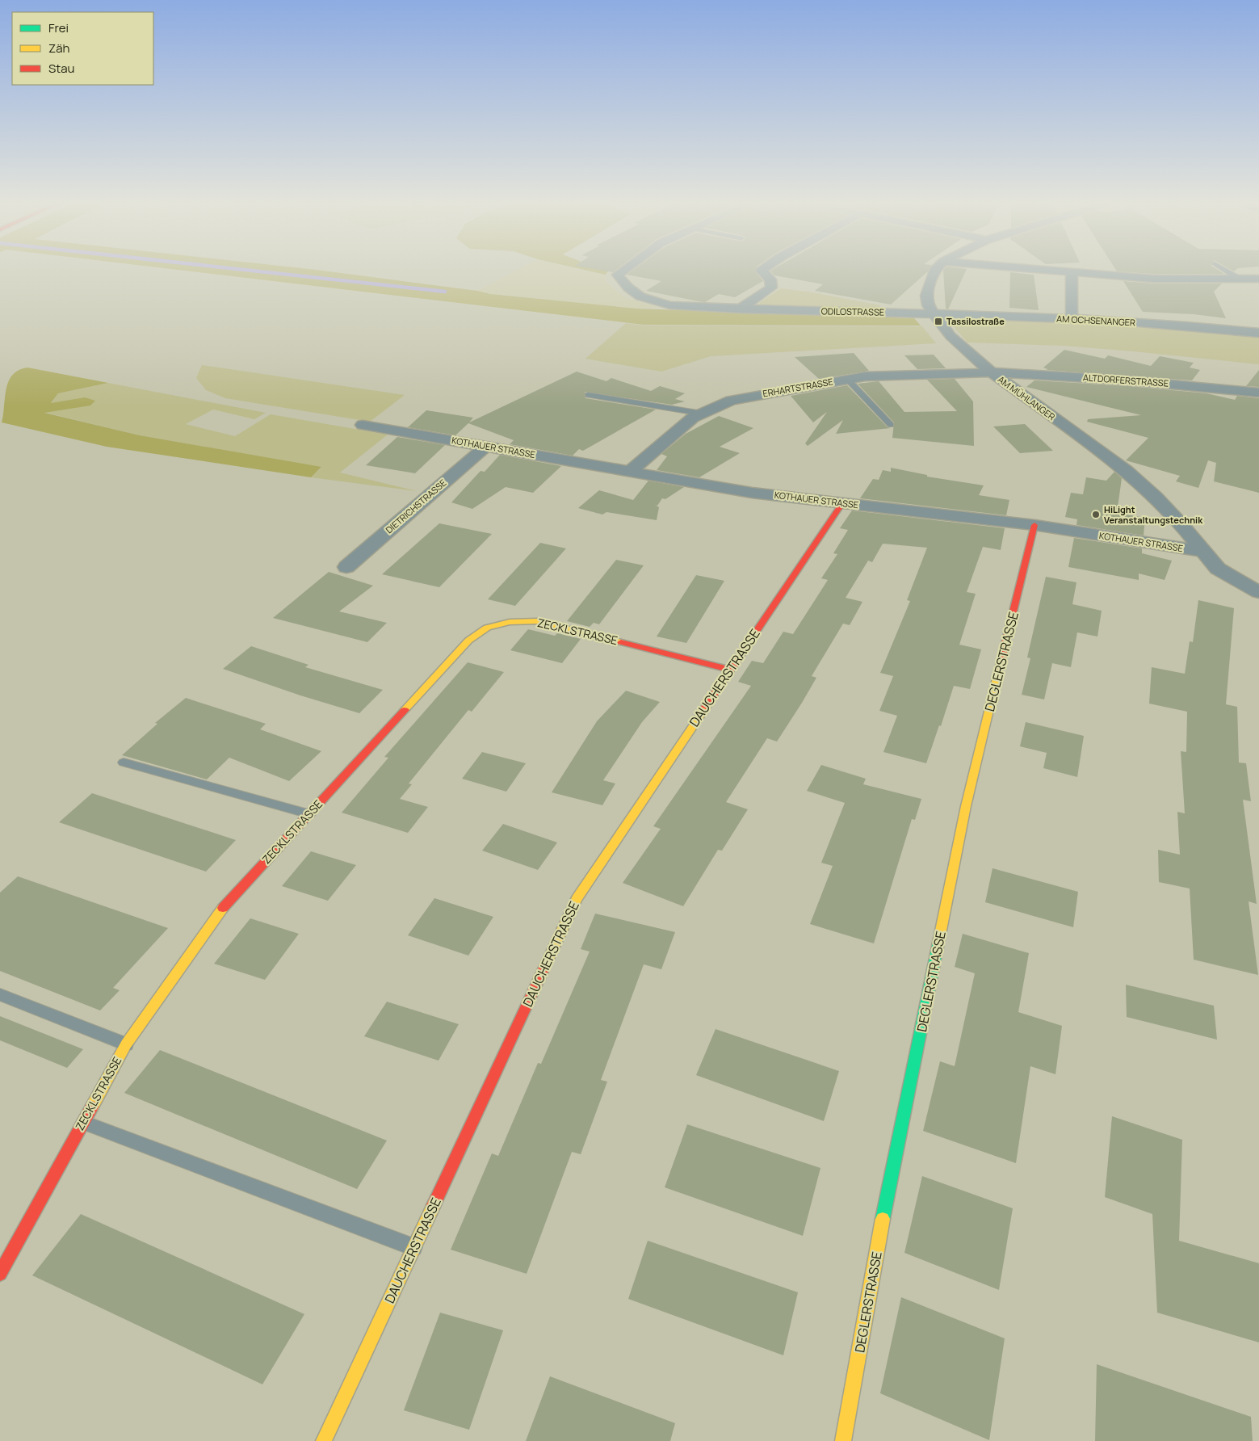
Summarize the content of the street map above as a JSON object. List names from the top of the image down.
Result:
{
  "streets": {
    "main road": ["ZECKLSTRASSE", "DEGLERSTRASSE", "DAUCHERSTRASSE"],
    "street": [
      "ODILOSTRASSE",
      "AM OCHSENANGER",
      "ALTDORFERSTRASSE",
      "ERHARTSTRASSE",
      "AM MÜHLANGER",
      "KOTHAUER STRASSE",
      "DIETRICHSTRASSE"
    ]
  },
  "crossings": [
    ["ODILOSTRASSE", "AM OCHSENANGER"],
    ["ODILOSTRASSE", "AM MÜHLANGER"],
    ["AM OCHSENANGER", "AM MÜHLANGER"],
    ["ALTDORFERSTRASSE", "ERHARTSTRASSE"],
    ["ALTDORFERSTRASSE", "AM MÜHLANGER"],
    ["ERHARTSTRASSE", "AM MÜHLANGER"],
    ["ERHARTSTRASSE", "KOTHAUER STRASSE"],
    ["AM MÜHLANGER", "KOTHAUER STRASSE"],
    ["KOTHAUER STRASSE", "DIETRICHSTRASSE"],
    ["KOTHAUER STRASSE", "DEGLERSTRASSE"],
    ["KOTHAUER STRASSE", "DAUCHERSTRASSE"],
    ["ZECKLSTRASSE", "DAUCHERSTRASSE"]
  ],
  "places": {
    "transit": ["Tassilostraße"],
    "other": ["HiLight Veranstaltungstechnik"]
  },
  "legend": ["Frei", "Zäh", "Stau"]
}
